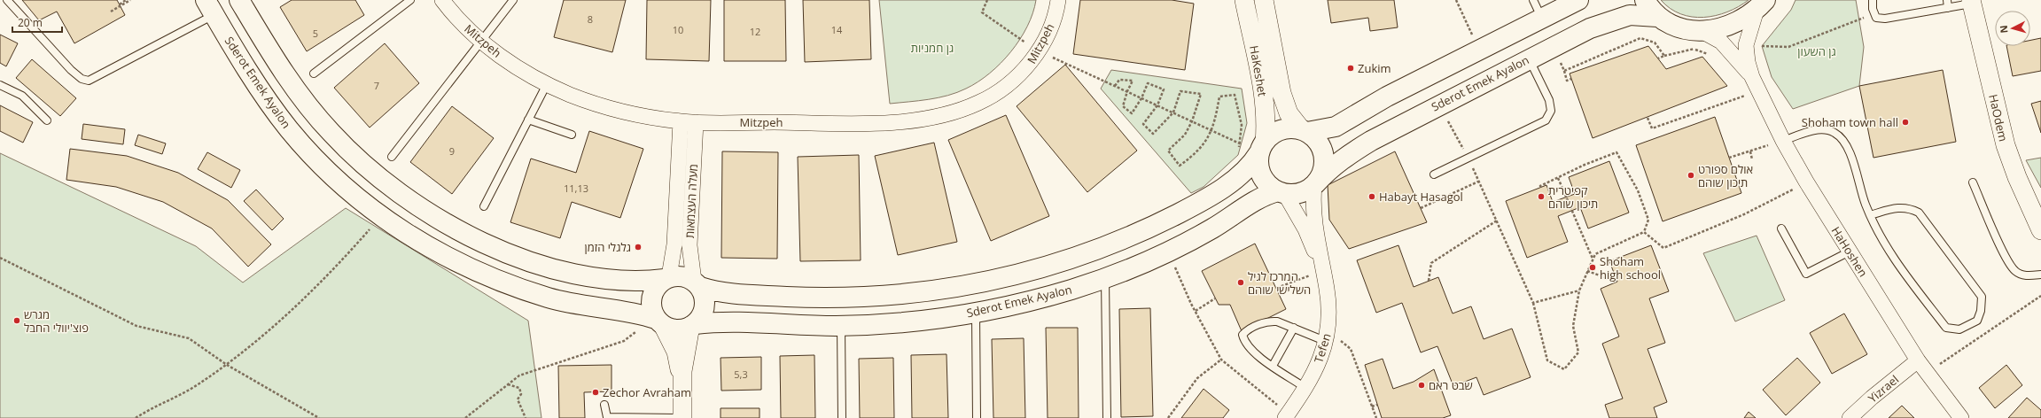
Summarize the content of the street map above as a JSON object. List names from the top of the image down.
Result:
{
  "streets": {
    "main road": ["Sderot Emek Ayalon"],
    "street": [
      "Mitzpeh",
      "HaKeshet",
      "HaOdem",
      "מעלה העצמאות",
      "HaHoshen",
      "Tefen",
      "Yizrael"
    ]
  },
  "crossings": [
    ["Mitzpeh", "מעלה העצמאות"],
    ["HaKeshet", "Sderot Emek Ayalon"],
    ["HaKeshet", "Tefen"],
    ["Sderot Emek Ayalon", "מעלה העצמאות"],
    ["Sderot Emek Ayalon", "Tefen"],
    ["HaHoshen", "Yizrael"]
  ],
  "parks": ["גן חמניות", "גן השעון"],
  "places": [
    "Zukim",
    "Shoham town hall",
    "אולם ספורט תיכון שוהם",
    "Habayt Hasagol",
    "קפיטרית תיכון שוהם",
    "גלגלי הזמן",
    "Shoham high school",
    "המרכז לגיל השלישי שוהם",
    "מגרש פוצ'יוולי החבל",
    "שבט ראם",
    "Zechor Avraham"
  ],
  "house_numbers": [
    "8",
    "10",
    "14",
    "12",
    "5",
    "7",
    "9",
    "11,13",
    "5,3"
  ],
  "scale_bar": "20 m",
  "north": "left"
}
